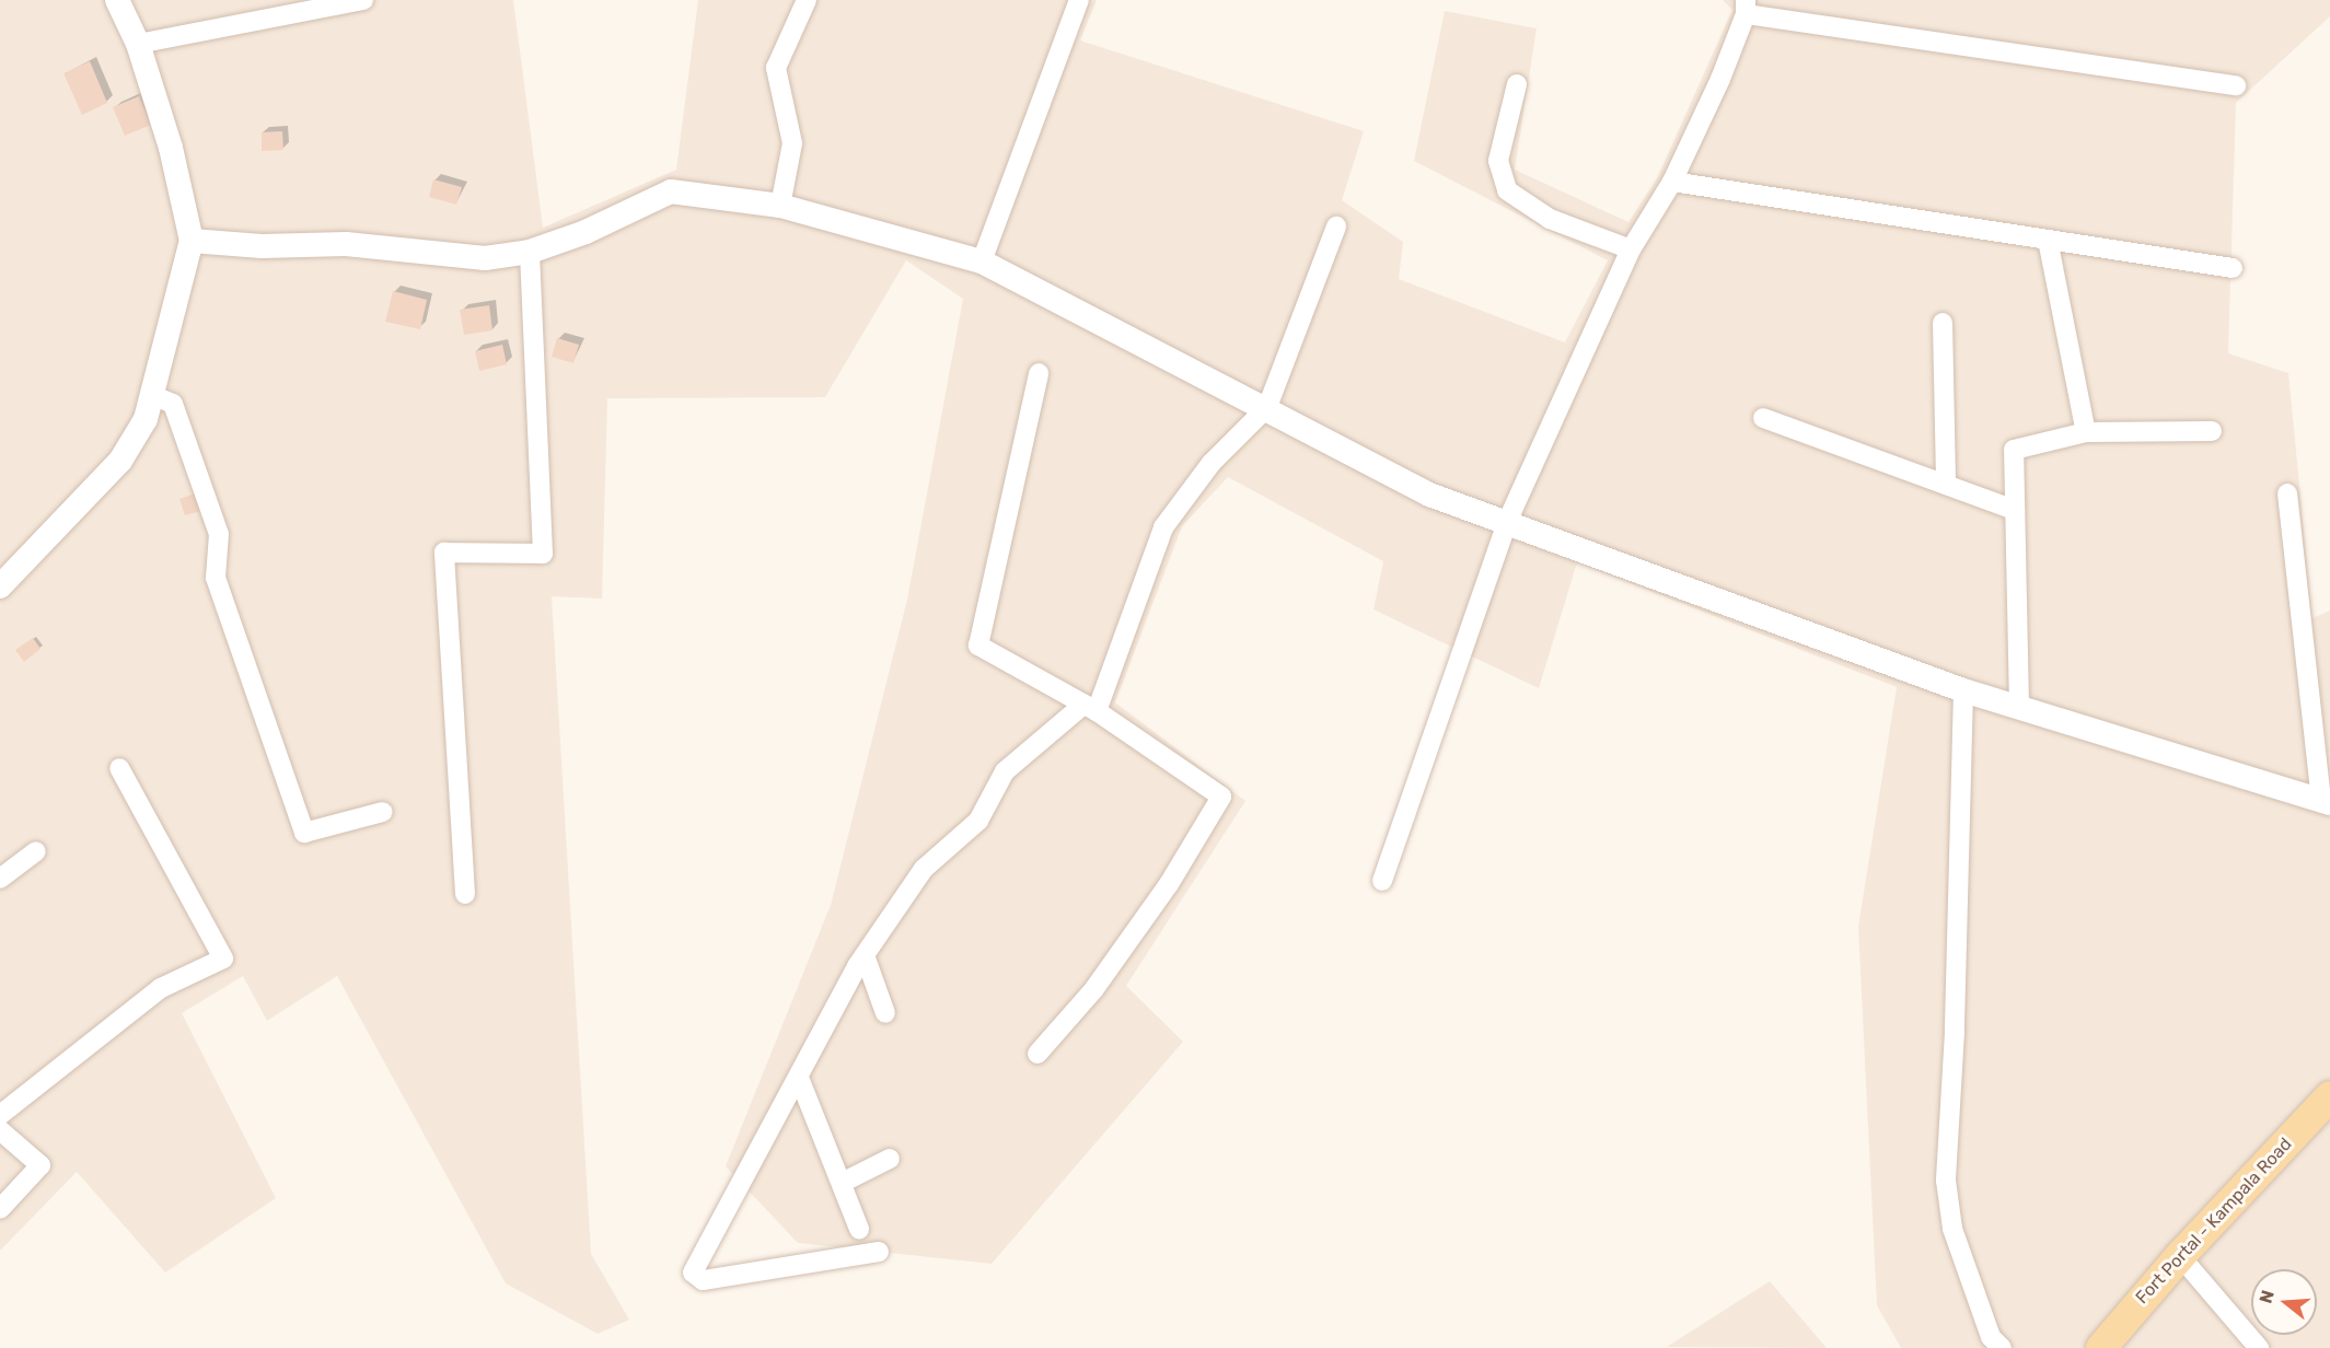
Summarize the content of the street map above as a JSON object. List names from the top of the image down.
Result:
{
  "streets": {
    "main road": ["Fort Portal - Kampala Road"]
  },
  "north": "left"
}
